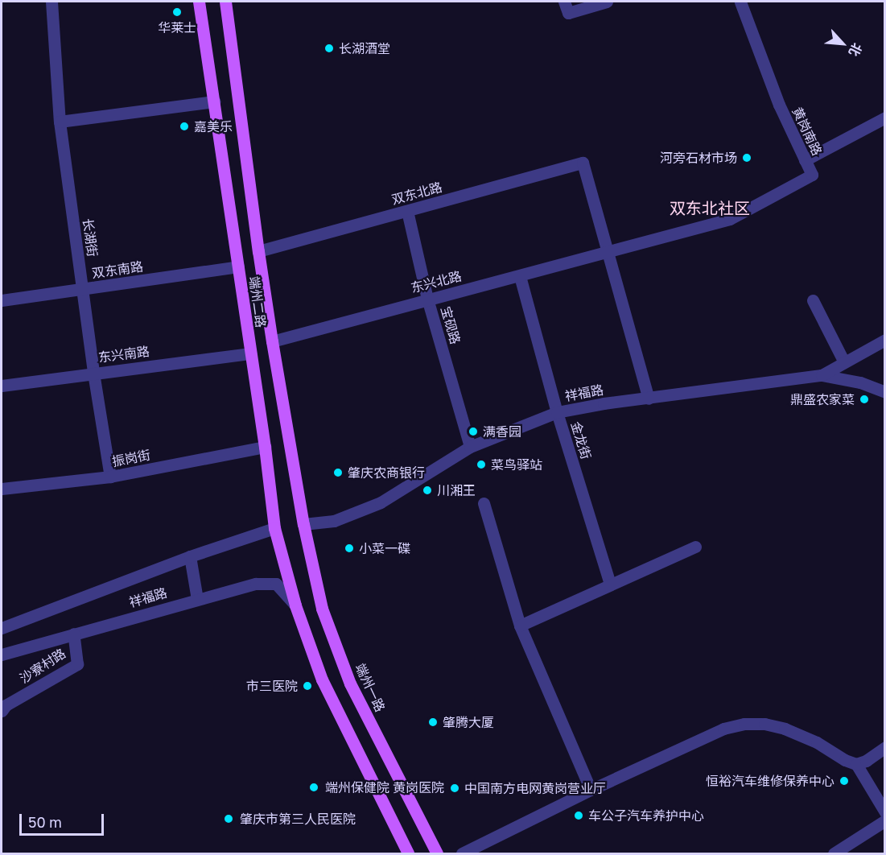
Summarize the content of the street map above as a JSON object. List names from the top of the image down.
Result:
{
  "streets": {
    "main road": ["端州二路", "端州一路"],
    "street": [
      "黄岗南路",
      "双东北路",
      "长湖街",
      "双东南路",
      "东兴北路",
      "宝砚路",
      "东兴南路",
      "祥福路",
      "金龙街",
      "振岗街",
      "沙寮村路"
    ]
  },
  "crossings": [
    ["黄岗南路", "双东北路"],
    ["黄岗南路", "东兴北路"],
    ["双东北路", "东兴北路"],
    ["双东北路", "端州二路"],
    ["双东北路", "宝砚路"],
    ["长湖街", "双东南路"],
    ["长湖街", "东兴南路"],
    ["长湖街", "振岗街"],
    ["双东南路", "端州二路"],
    ["东兴北路", "端州二路"],
    ["东兴北路", "宝砚路"],
    ["东兴北路", "金龙街"],
    ["端州二路", "东兴南路"],
    ["端州二路", "祥福路"],
    ["端州二路", "振岗街"],
    ["端州二路", "端州一路"],
    ["宝砚路", "祥福路"],
    ["祥福路", "金龙街"],
    ["祥福路", "沙寮村路"],
    ["祥福路", "端州一路"]
  ],
  "districts": ["双东北社区"],
  "places": [
    "华莱士",
    "长湖酒堂",
    "嘉美乐",
    "河旁石材市场",
    "鼎盛农家菜",
    "满香园",
    "菜鸟驿站",
    "肇庆农商银行",
    "川湘王",
    "小菜一碟",
    "市三医院",
    "肇腾大厦",
    "恒裕汽车维修保养中心",
    "端州保健院 黄岗医院",
    "中国南方电网黄岗营业厅",
    "车公子汽车养护中心",
    "肇庆市第三人民医院"
  ],
  "scale_bar": "50 m",
  "north": "bottom right"
}
